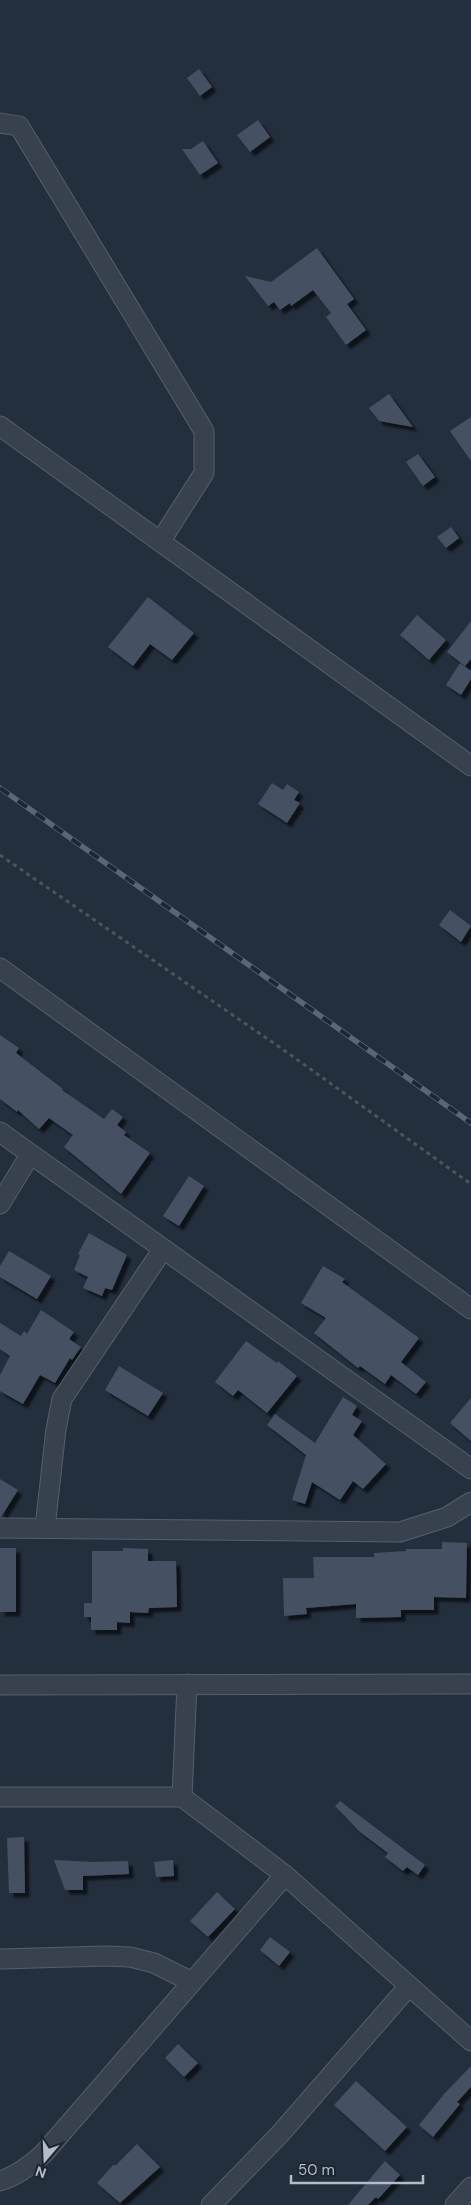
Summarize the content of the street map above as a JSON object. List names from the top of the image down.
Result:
{
  "scale_bar": "50 m",
  "north": "bottom"
}
